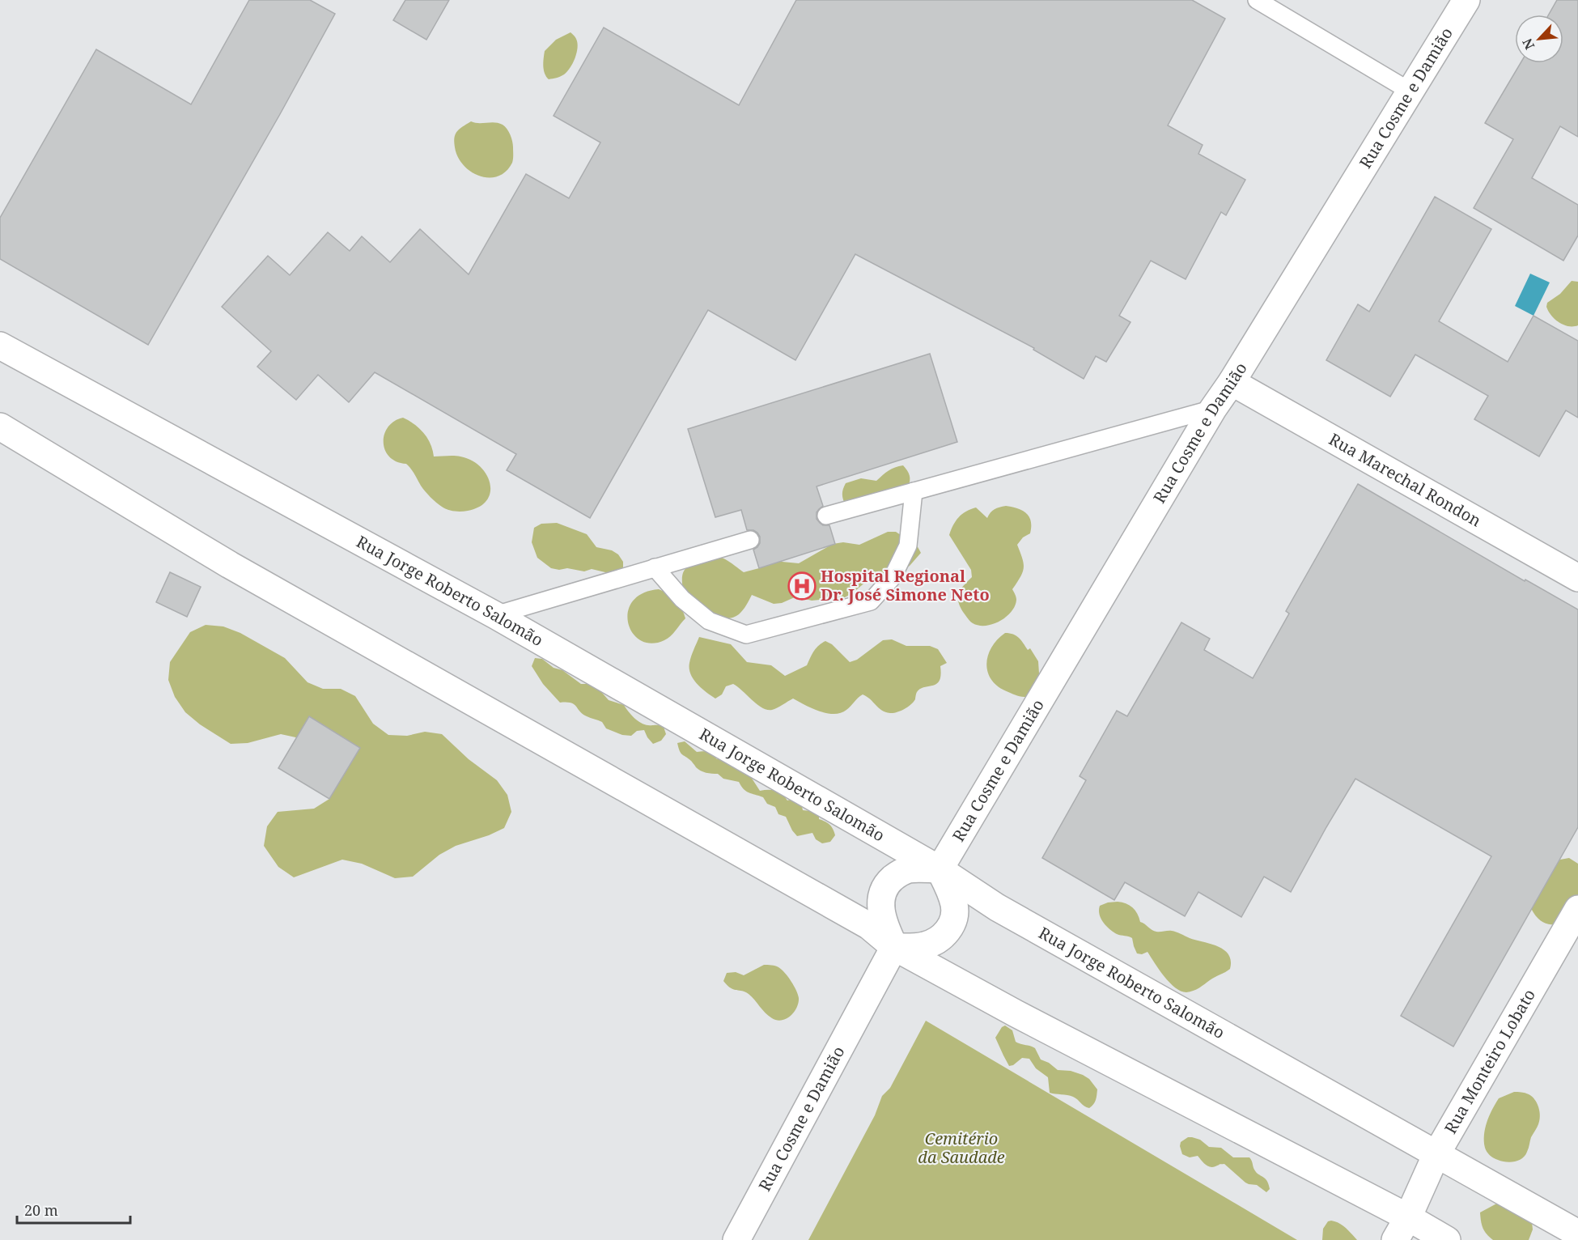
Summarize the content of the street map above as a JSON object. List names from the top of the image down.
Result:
{
  "streets": {
    "main road": [
      "Rua Cosme e Damião",
      "Rua Marechal Rondon",
      "Rua Jorge Roberto Salomão",
      "Rua Monteiro Lobato"
    ]
  },
  "crossings": [
    ["Rua Cosme e Damião", "Rua Marechal Rondon"],
    ["Rua Cosme e Damião", "Rua Jorge Roberto Salomão"],
    ["Rua Jorge Roberto Salomão", "Rua Monteiro Lobato"]
  ],
  "parks": ["Cemitério da Saudade"],
  "places": {
    "hospital": ["Hospital Regional Dr. José Simone Neto"]
  },
  "scale_bar": "20 m",
  "north": "bottom left"
}
